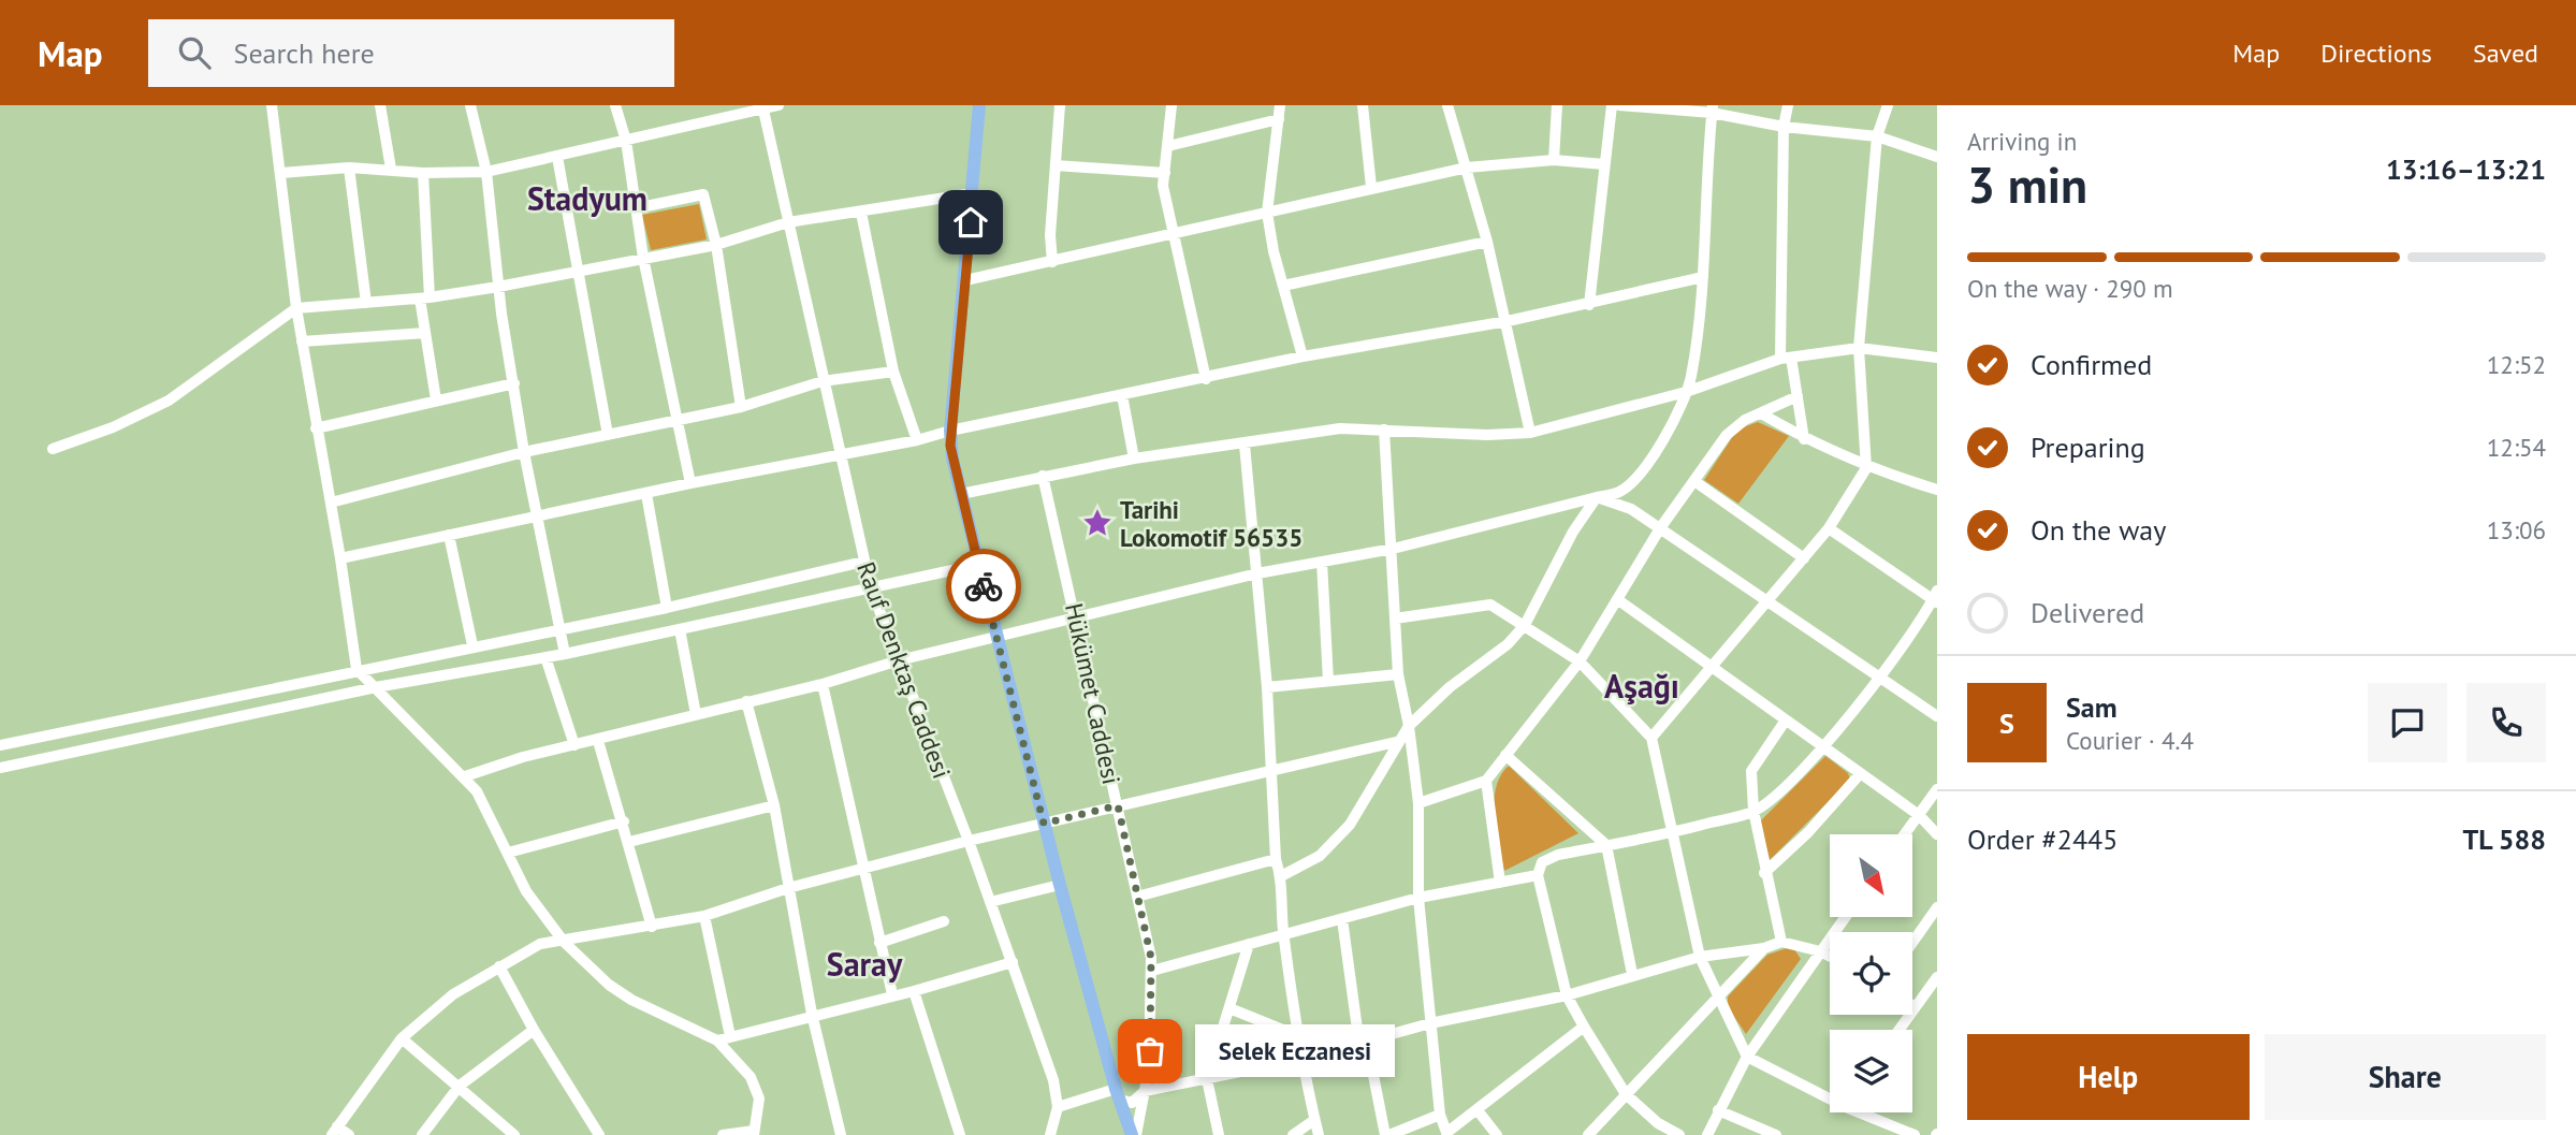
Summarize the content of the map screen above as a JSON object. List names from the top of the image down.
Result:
{
  "streets": {
    "street": ["Rauf Denktaş Caddesi", "Hükümet Caddesi"]
  },
  "districts": ["Stadyum", "Aşağı", "Saray"],
  "places": {
    "place": ["Tarihi Lokomotif 56535"],
    "other": ["Selek Eczanesi"]
  },
  "north": "bottom right",
  "page": {
    "header": "Map",
    "search": "Search here",
    "nav": ["Map", "Directions", "Saved"],
    "heading": ["3 min", "Arriving in", "13:16–13:21"],
    "panel": [
      "Sam",
      "Courier · 4.4",
      "Order #2445",
      "TL 588"
    ],
    "bar": "On the way · 290 m",
    "list": [
      ["Confirmed", "12:52"],
      ["Preparing", "12:54"],
      ["On the way", "13:06"],
      "Delivered"
    ],
    "round": "S",
    "buttons": ["Help", "Share"],
    "bubble": "Selek Eczanesi"
  }
}
